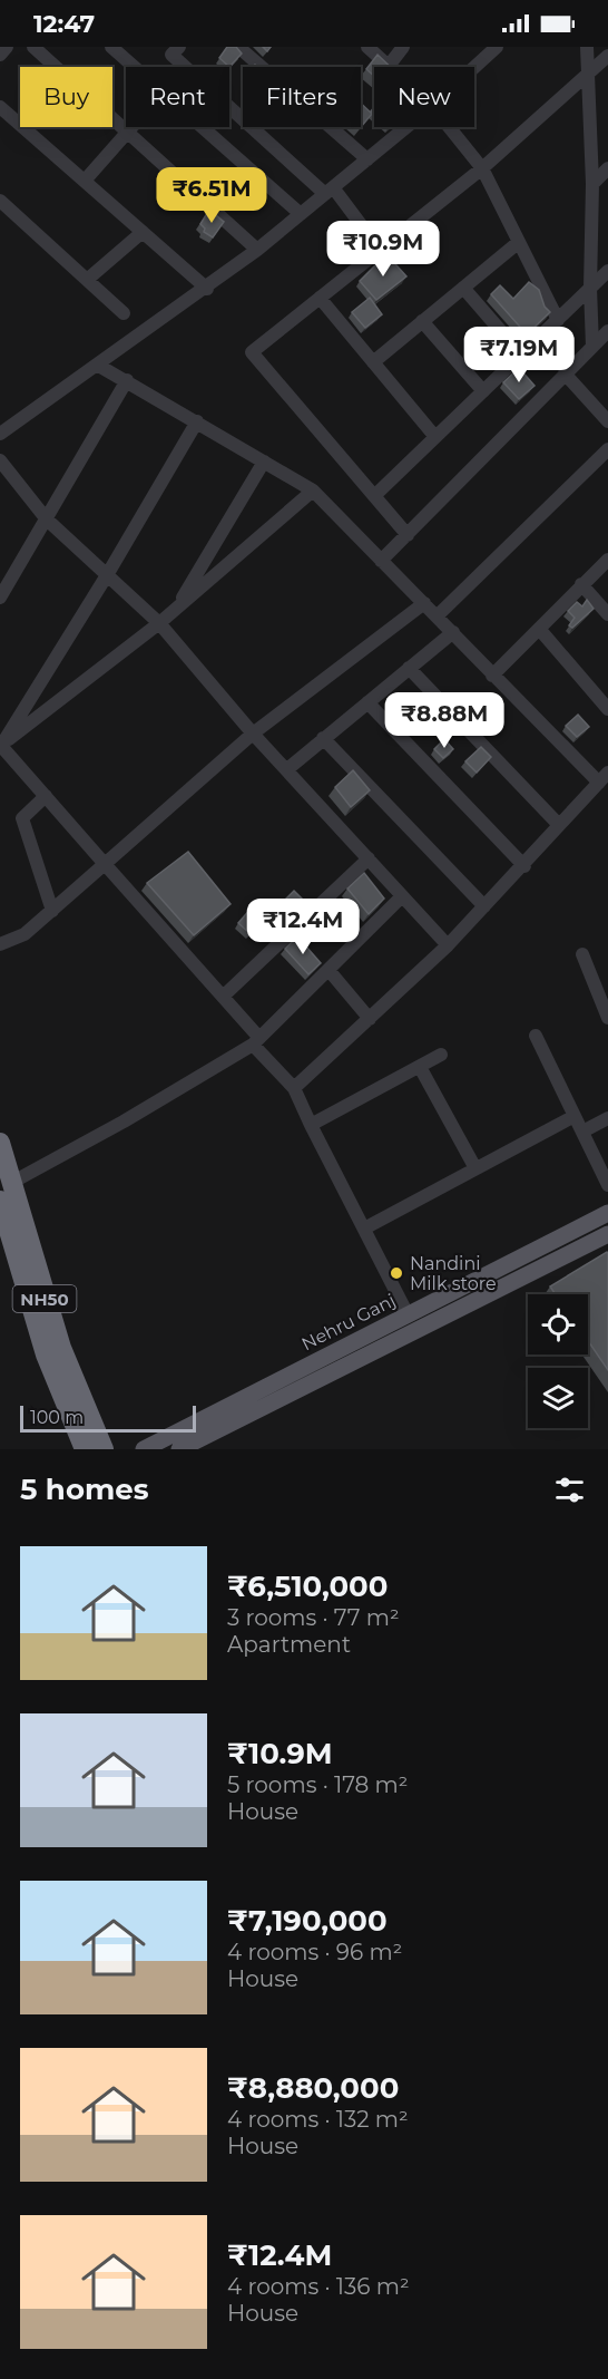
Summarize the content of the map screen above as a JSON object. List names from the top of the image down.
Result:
{
  "streets": {
    "highway": ["NH50"],
    "main road": ["Nehru Ganj"]
  },
  "places": ["Nandini Milk store"],
  "scale_bar": "100 m",
  "page": {
    "status": "12:47",
    "chip": [
      "Buy",
      "Rent",
      "Filters",
      "New"
    ],
    "price": [
      "₹6.51M",
      "₹10.9M",
      "₹7.19M",
      "₹8.88M",
      "₹12.4M"
    ],
    "scale": "100 m",
    "heading": "5 homes",
    "list": [
      {
        "name": "₹6,510,000",
        "note": "3 rooms · 77 m² · Apartment"
      },
      {
        "name": "₹10.9M",
        "note": "5 rooms · 178 m² · House"
      },
      {
        "name": "₹7,190,000",
        "note": "4 rooms · 96 m² · House"
      },
      {
        "name": "₹8,880,000",
        "note": "4 rooms · 132 m² · House"
      },
      {
        "name": "₹12.4M",
        "note": "4 rooms · 136 m² · House"
      }
    ]
  }
}
